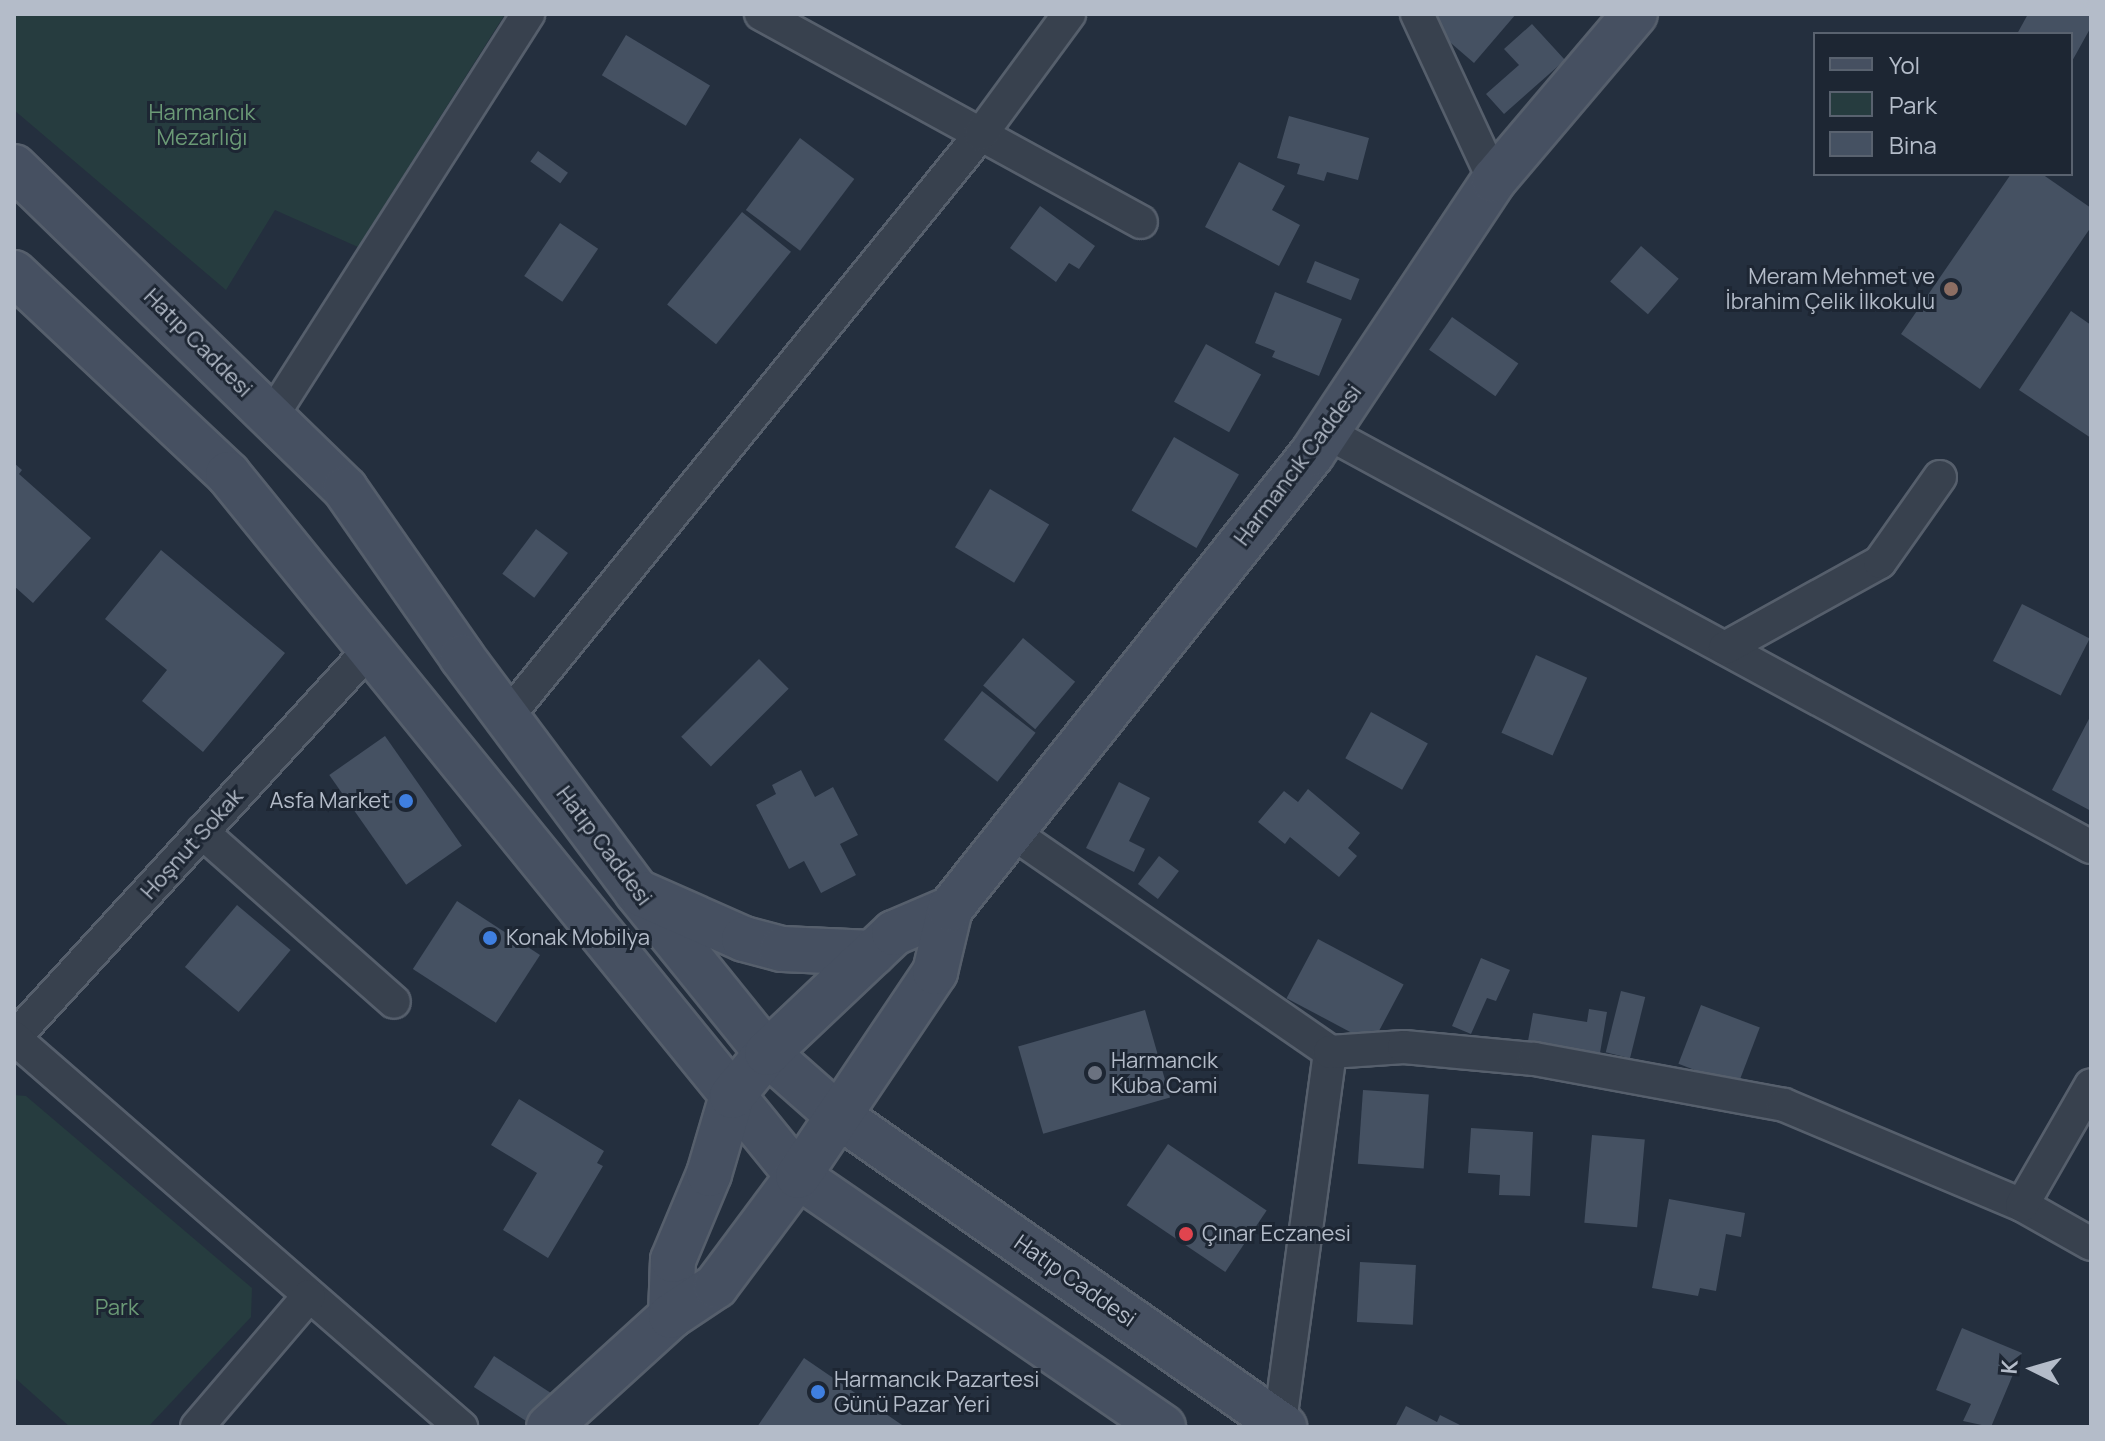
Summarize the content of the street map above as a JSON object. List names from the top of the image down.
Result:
{
  "streets": {
    "main road": ["Hatıp Caddesi", "Harmancık Caddesi"],
    "street": ["Hoşnut Sokak"]
  },
  "parks": ["Harmancık Mezarlığı", "Park"],
  "places": [
    "Meram Mehmet ve İbrahim Çelik İlkokulu",
    "Asfa Market",
    "Konak Mobilya",
    "Harmancık Kuba Cami",
    "Çınar Eczanesi",
    "Harmancık Pazartesi Günü Pazar Yeri"
  ],
  "legend": ["Yol", "Park", "Bina"],
  "north": "left"
}
